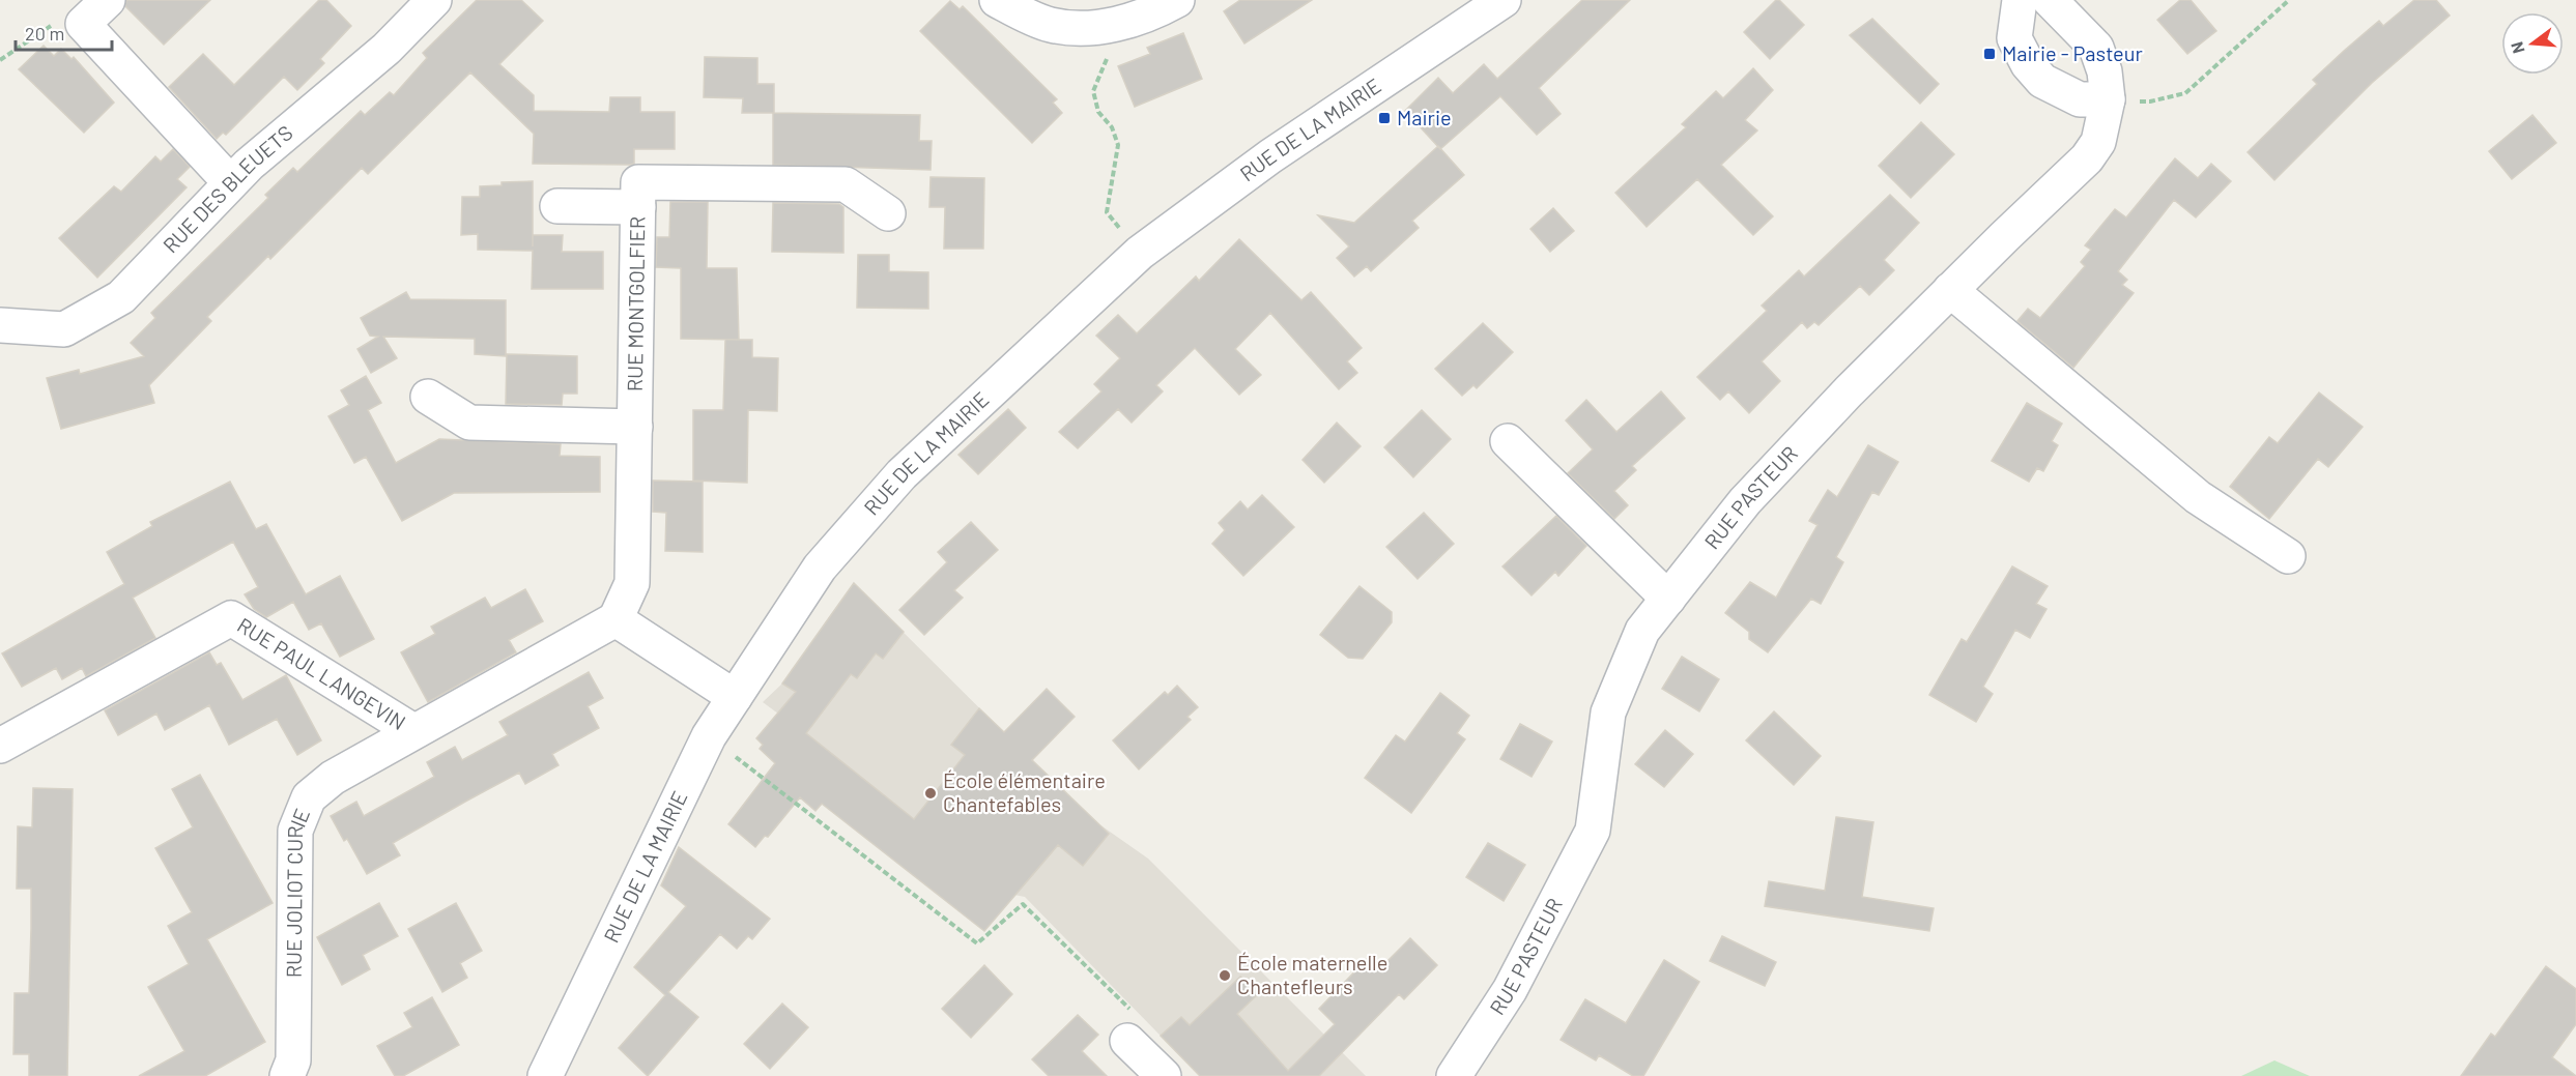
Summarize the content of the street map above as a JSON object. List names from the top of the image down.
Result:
{
  "streets": {
    "street": [
      "RUE DE LA MAIRIE",
      "RUE DES BLEUETS",
      "RUE MONTGOLFIER",
      "RUE PASTEUR",
      "RUE PAUL LANGEVIN",
      "RUE JOLIOT CURIE"
    ]
  },
  "crossings": [
    ["RUE MONTGOLFIER", "RUE PAUL LANGEVIN"],
    ["RUE PAUL LANGEVIN", "RUE JOLIOT CURIE"]
  ],
  "places": {
    "transit": ["Mairie - Pasteur", "Mairie"],
    "other": ["École élémentaire Chantefables", "École maternelle Chantefleurs"]
  },
  "scale_bar": "20 m",
  "north": "left"
}
